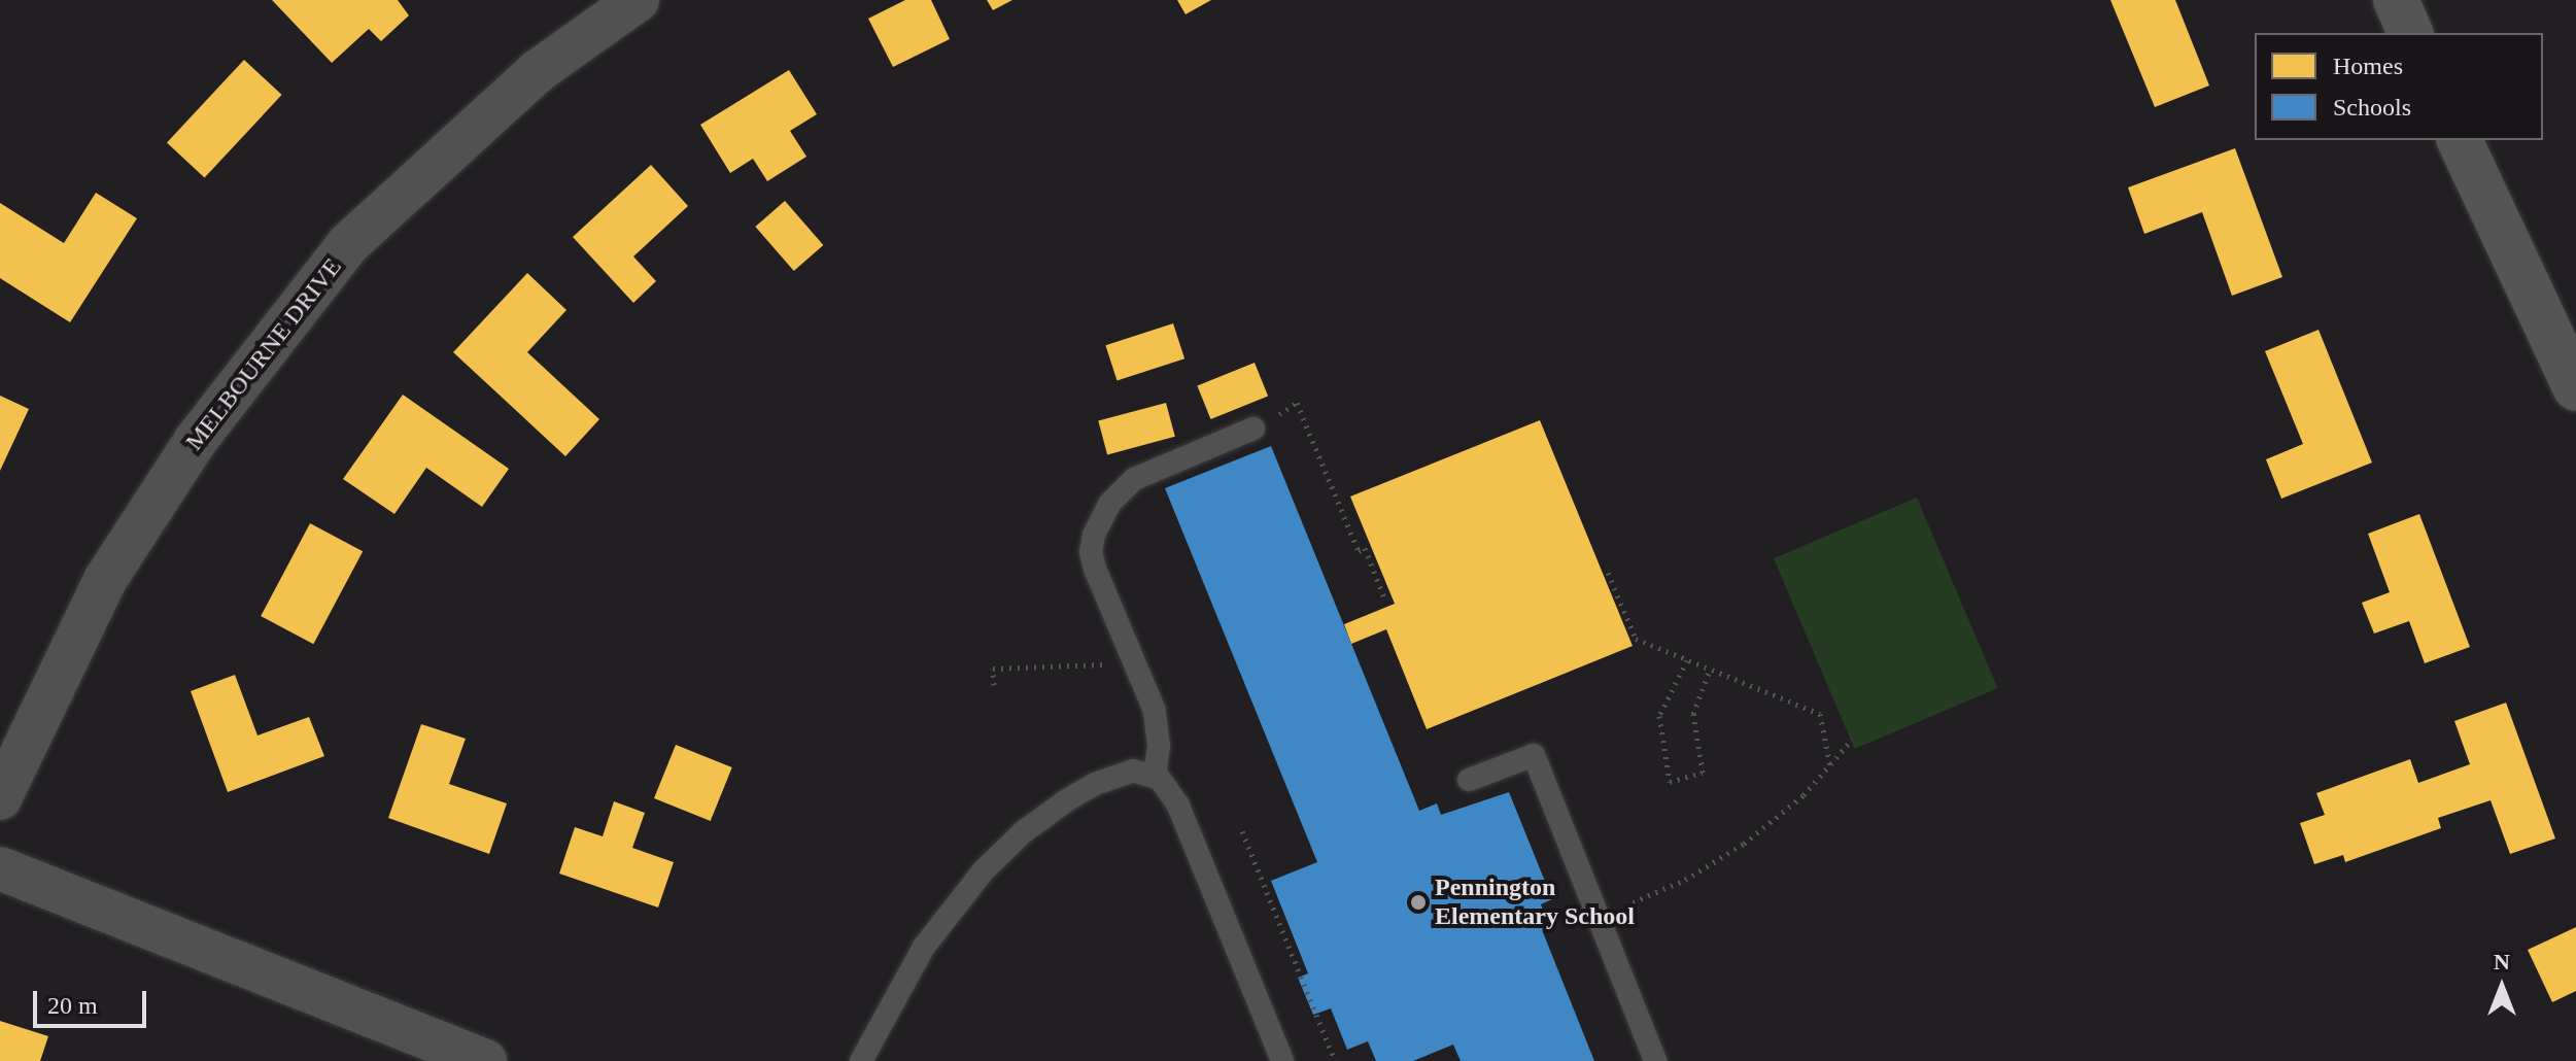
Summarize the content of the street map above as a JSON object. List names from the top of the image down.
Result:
{
  "streets": {
    "street": ["MELBOURNE DRIVE"]
  },
  "places": ["Pennington Elementary School"],
  "legend": ["Homes", "Schools"],
  "scale_bar": "20 m",
  "north": "top"
}
